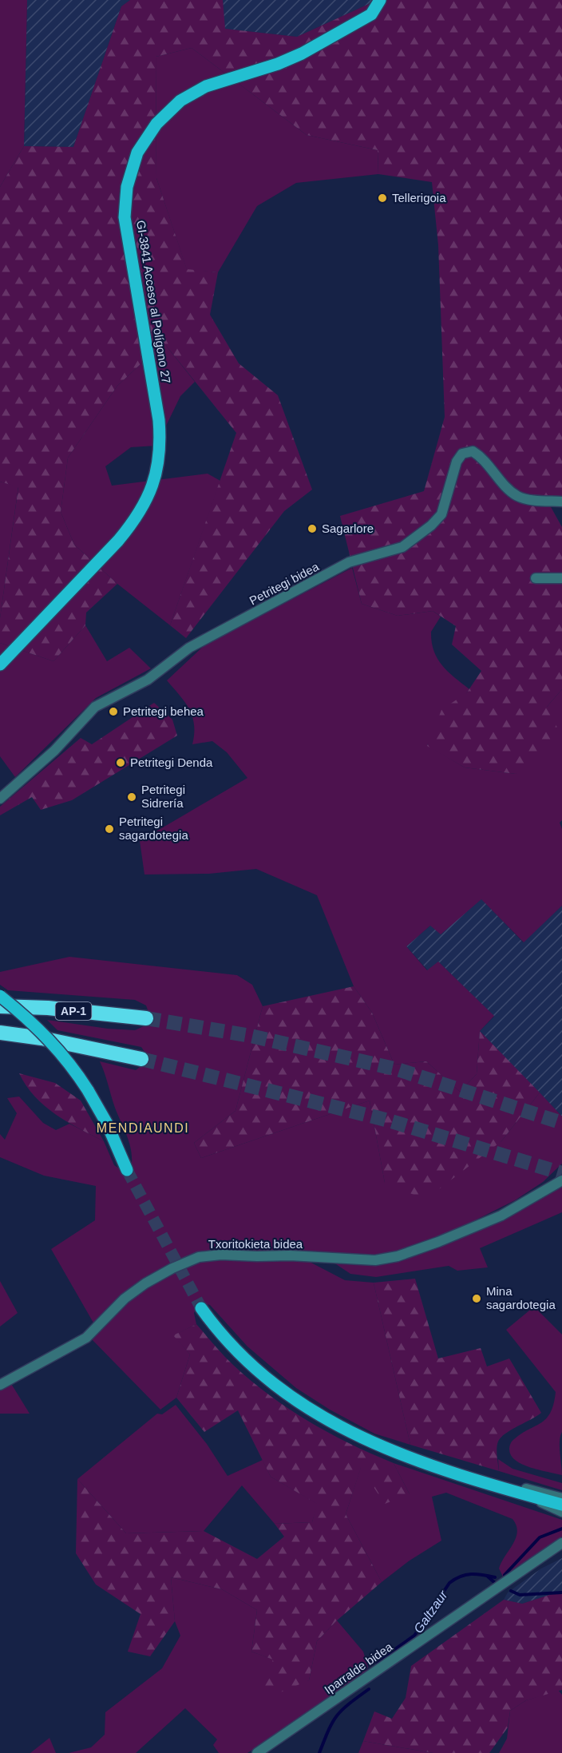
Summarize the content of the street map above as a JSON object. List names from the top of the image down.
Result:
{
  "streets": {
    "highway": ["AP-1"],
    "main road": ["GI-3841 Acceso al Polígono 27"],
    "street": ["Petritegi bidea", "Txoritokieta bidea", "Iparralde bidea"]
  },
  "districts": ["MENDIAUNDI"],
  "water": ["Galtzaur"],
  "places": [
    "Tellerigoia",
    "Sagarlore",
    "Petritegi behea",
    "Petritegi Denda",
    "Petritegi Sidrería",
    "Petritegi sagardotegia",
    "Mina sagardotegia"
  ]
}
